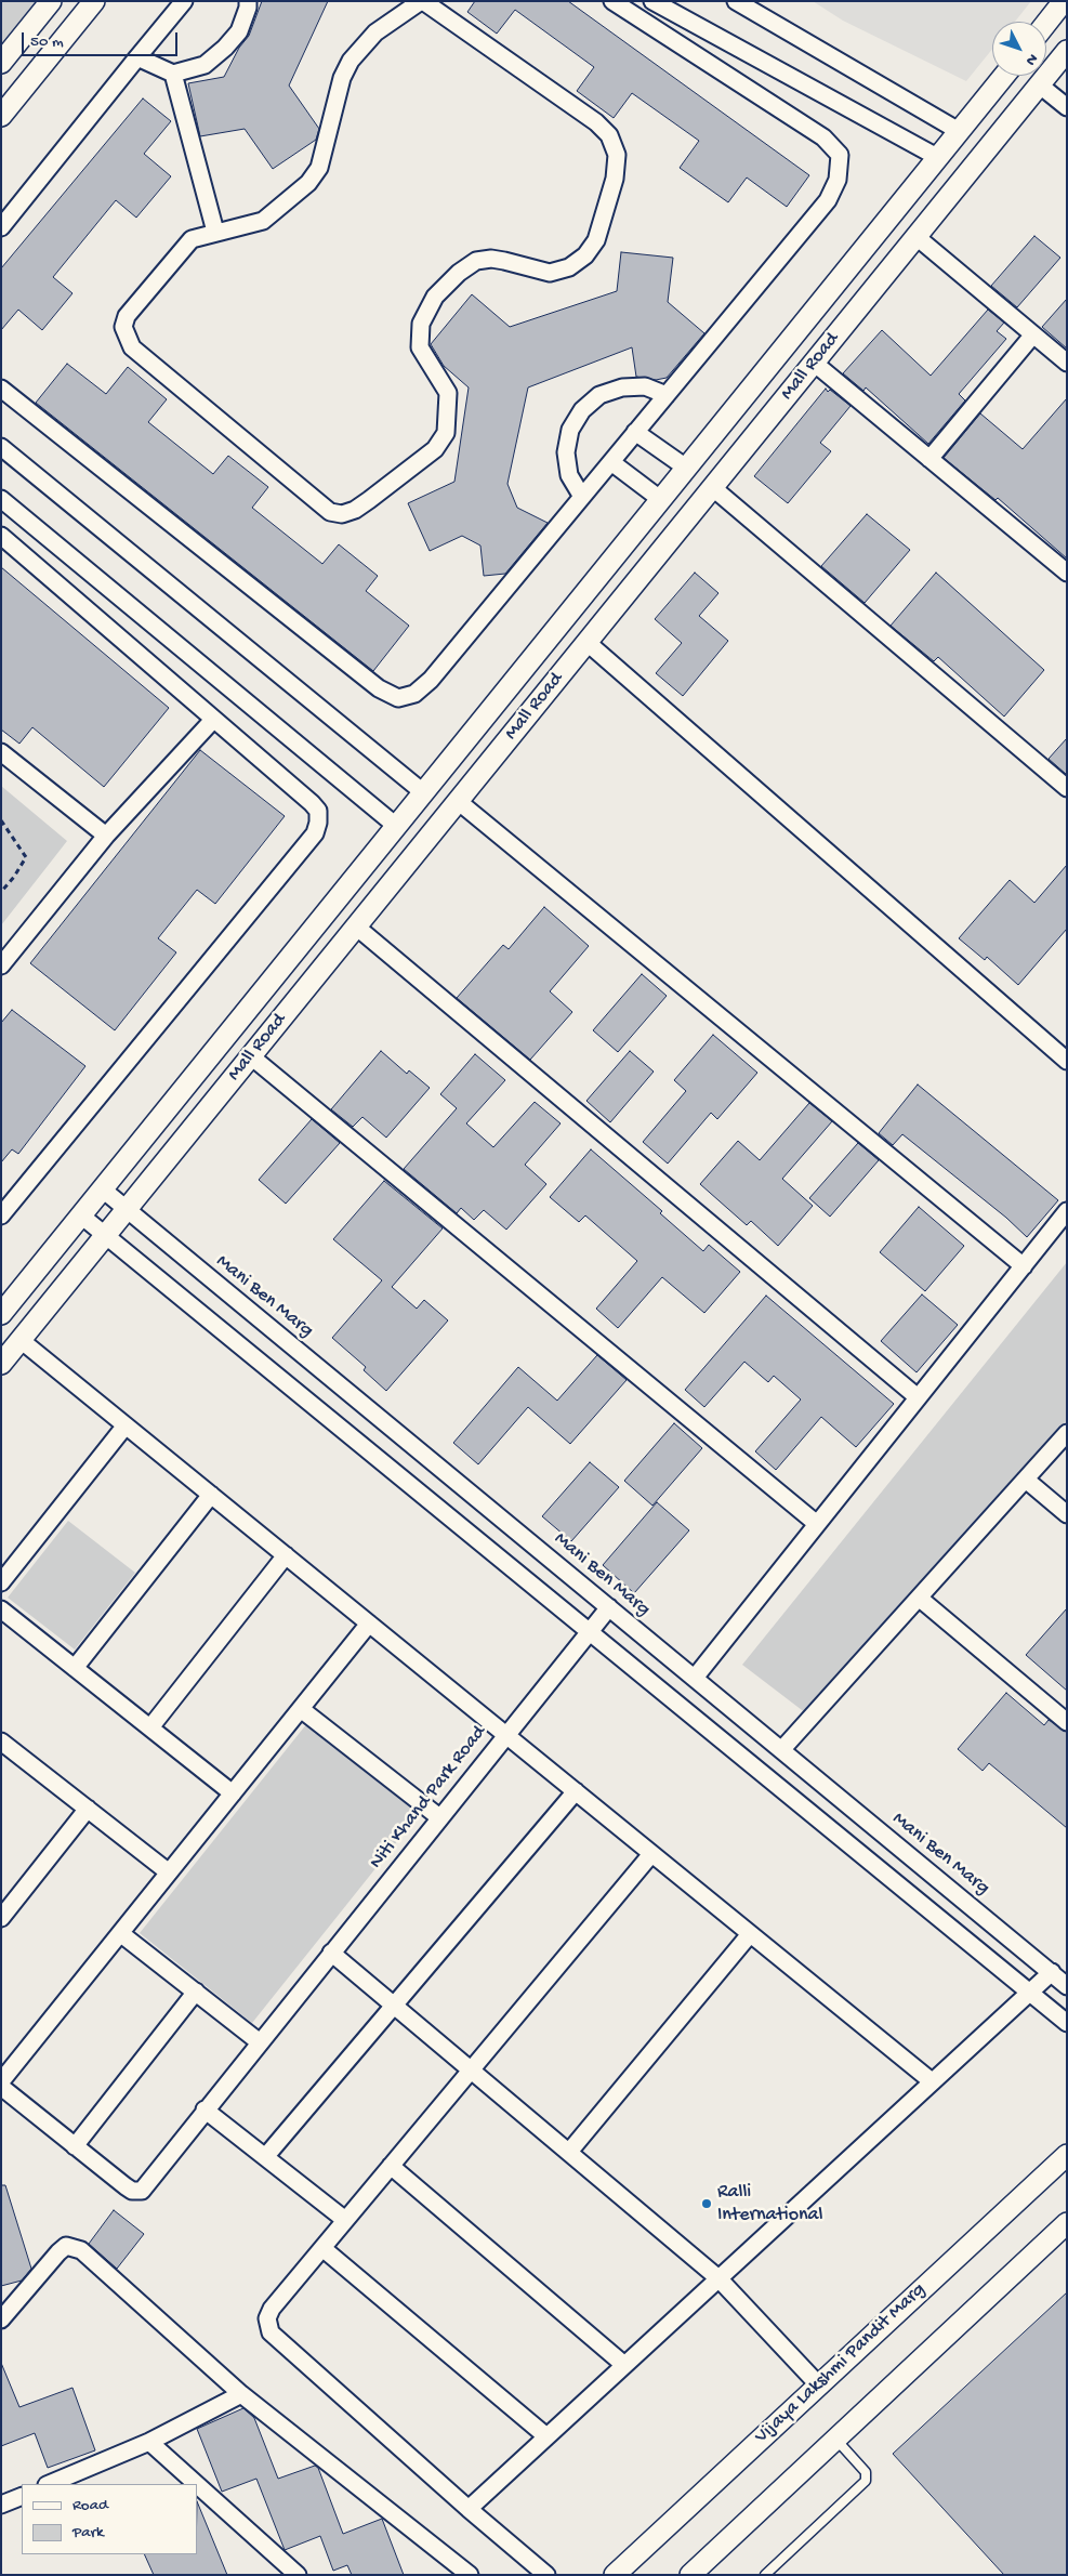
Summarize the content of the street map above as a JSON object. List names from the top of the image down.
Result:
{
  "streets": {
    "street": [
      "Mall Road",
      "Mani Ben Marg",
      "Niti Khand Park Road",
      "Vijaya Lakshmi Pandit Marg"
    ]
  },
  "crossings": [
    ["Mall Road", "Mani Ben Marg"],
    ["Mall Road", "Niti Khand Park Road"]
  ],
  "places": ["Ralli International"],
  "legend": ["Road", "Park"],
  "scale_bar": "50 m",
  "north": "bottom right"
}
